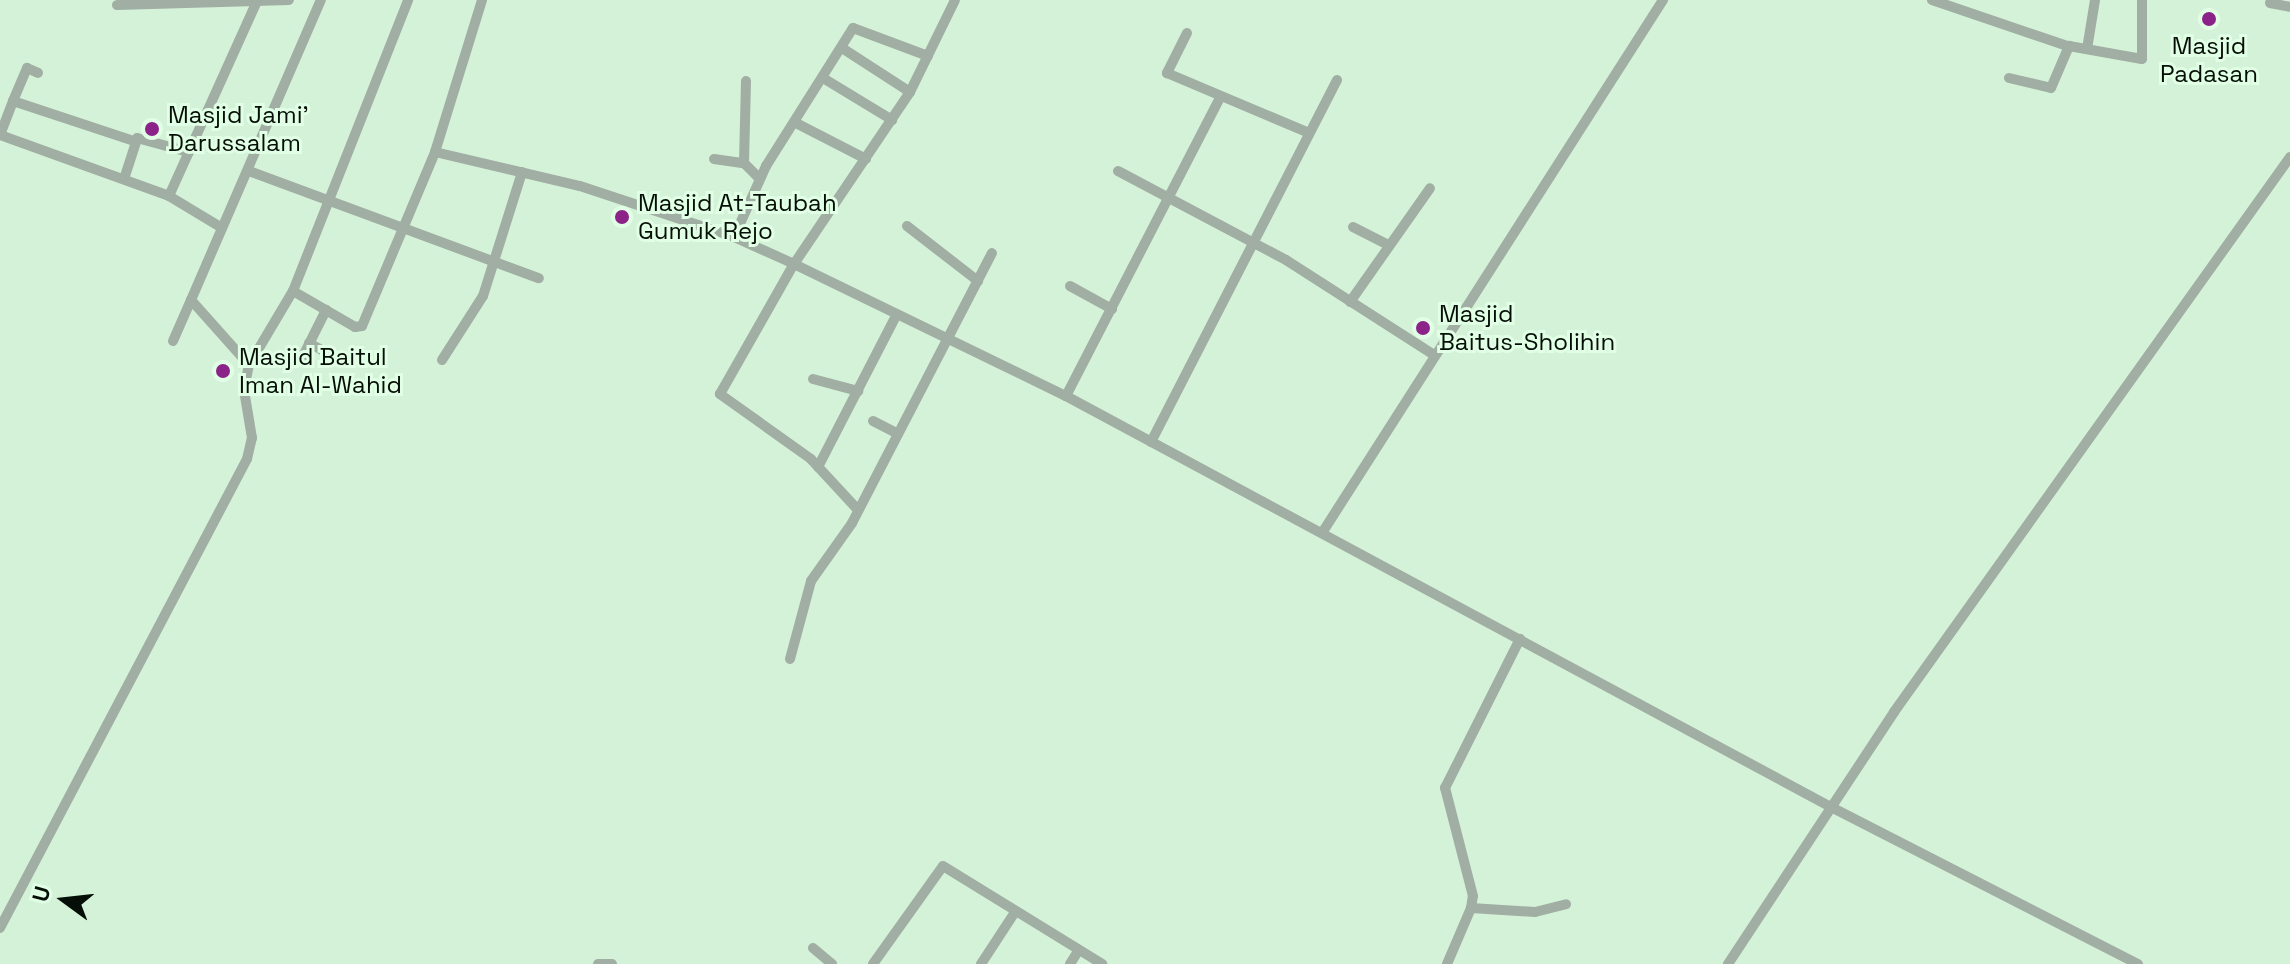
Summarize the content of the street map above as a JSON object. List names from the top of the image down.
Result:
{
  "places": [
    "Masjid Padasan",
    "Masjid Jami' Darussalam",
    "Masjid At-Taubah Gumuk Rejo",
    "Masjid Baitus-Sholihin",
    "Masjid Baitul Iman Al-Wahid"
  ],
  "north": "left"
}
